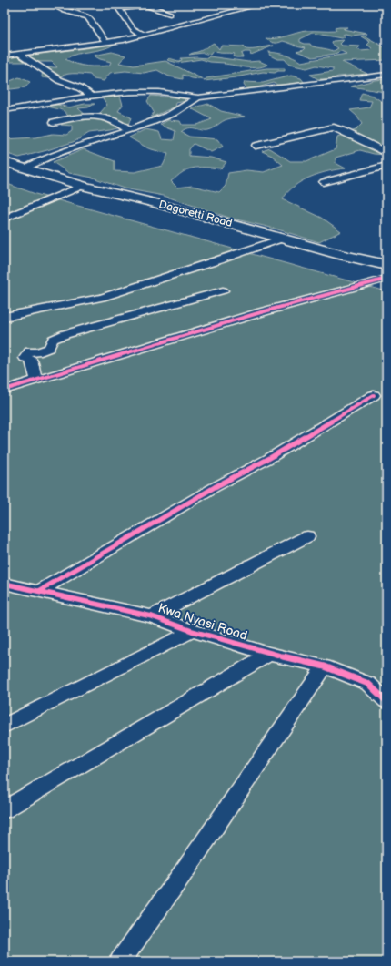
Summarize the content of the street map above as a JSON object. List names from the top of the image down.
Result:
{
  "streets": {
    "main road": ["Dagoretti Road"],
    "street": ["Kwa Nyasi Road"]
  }
}
